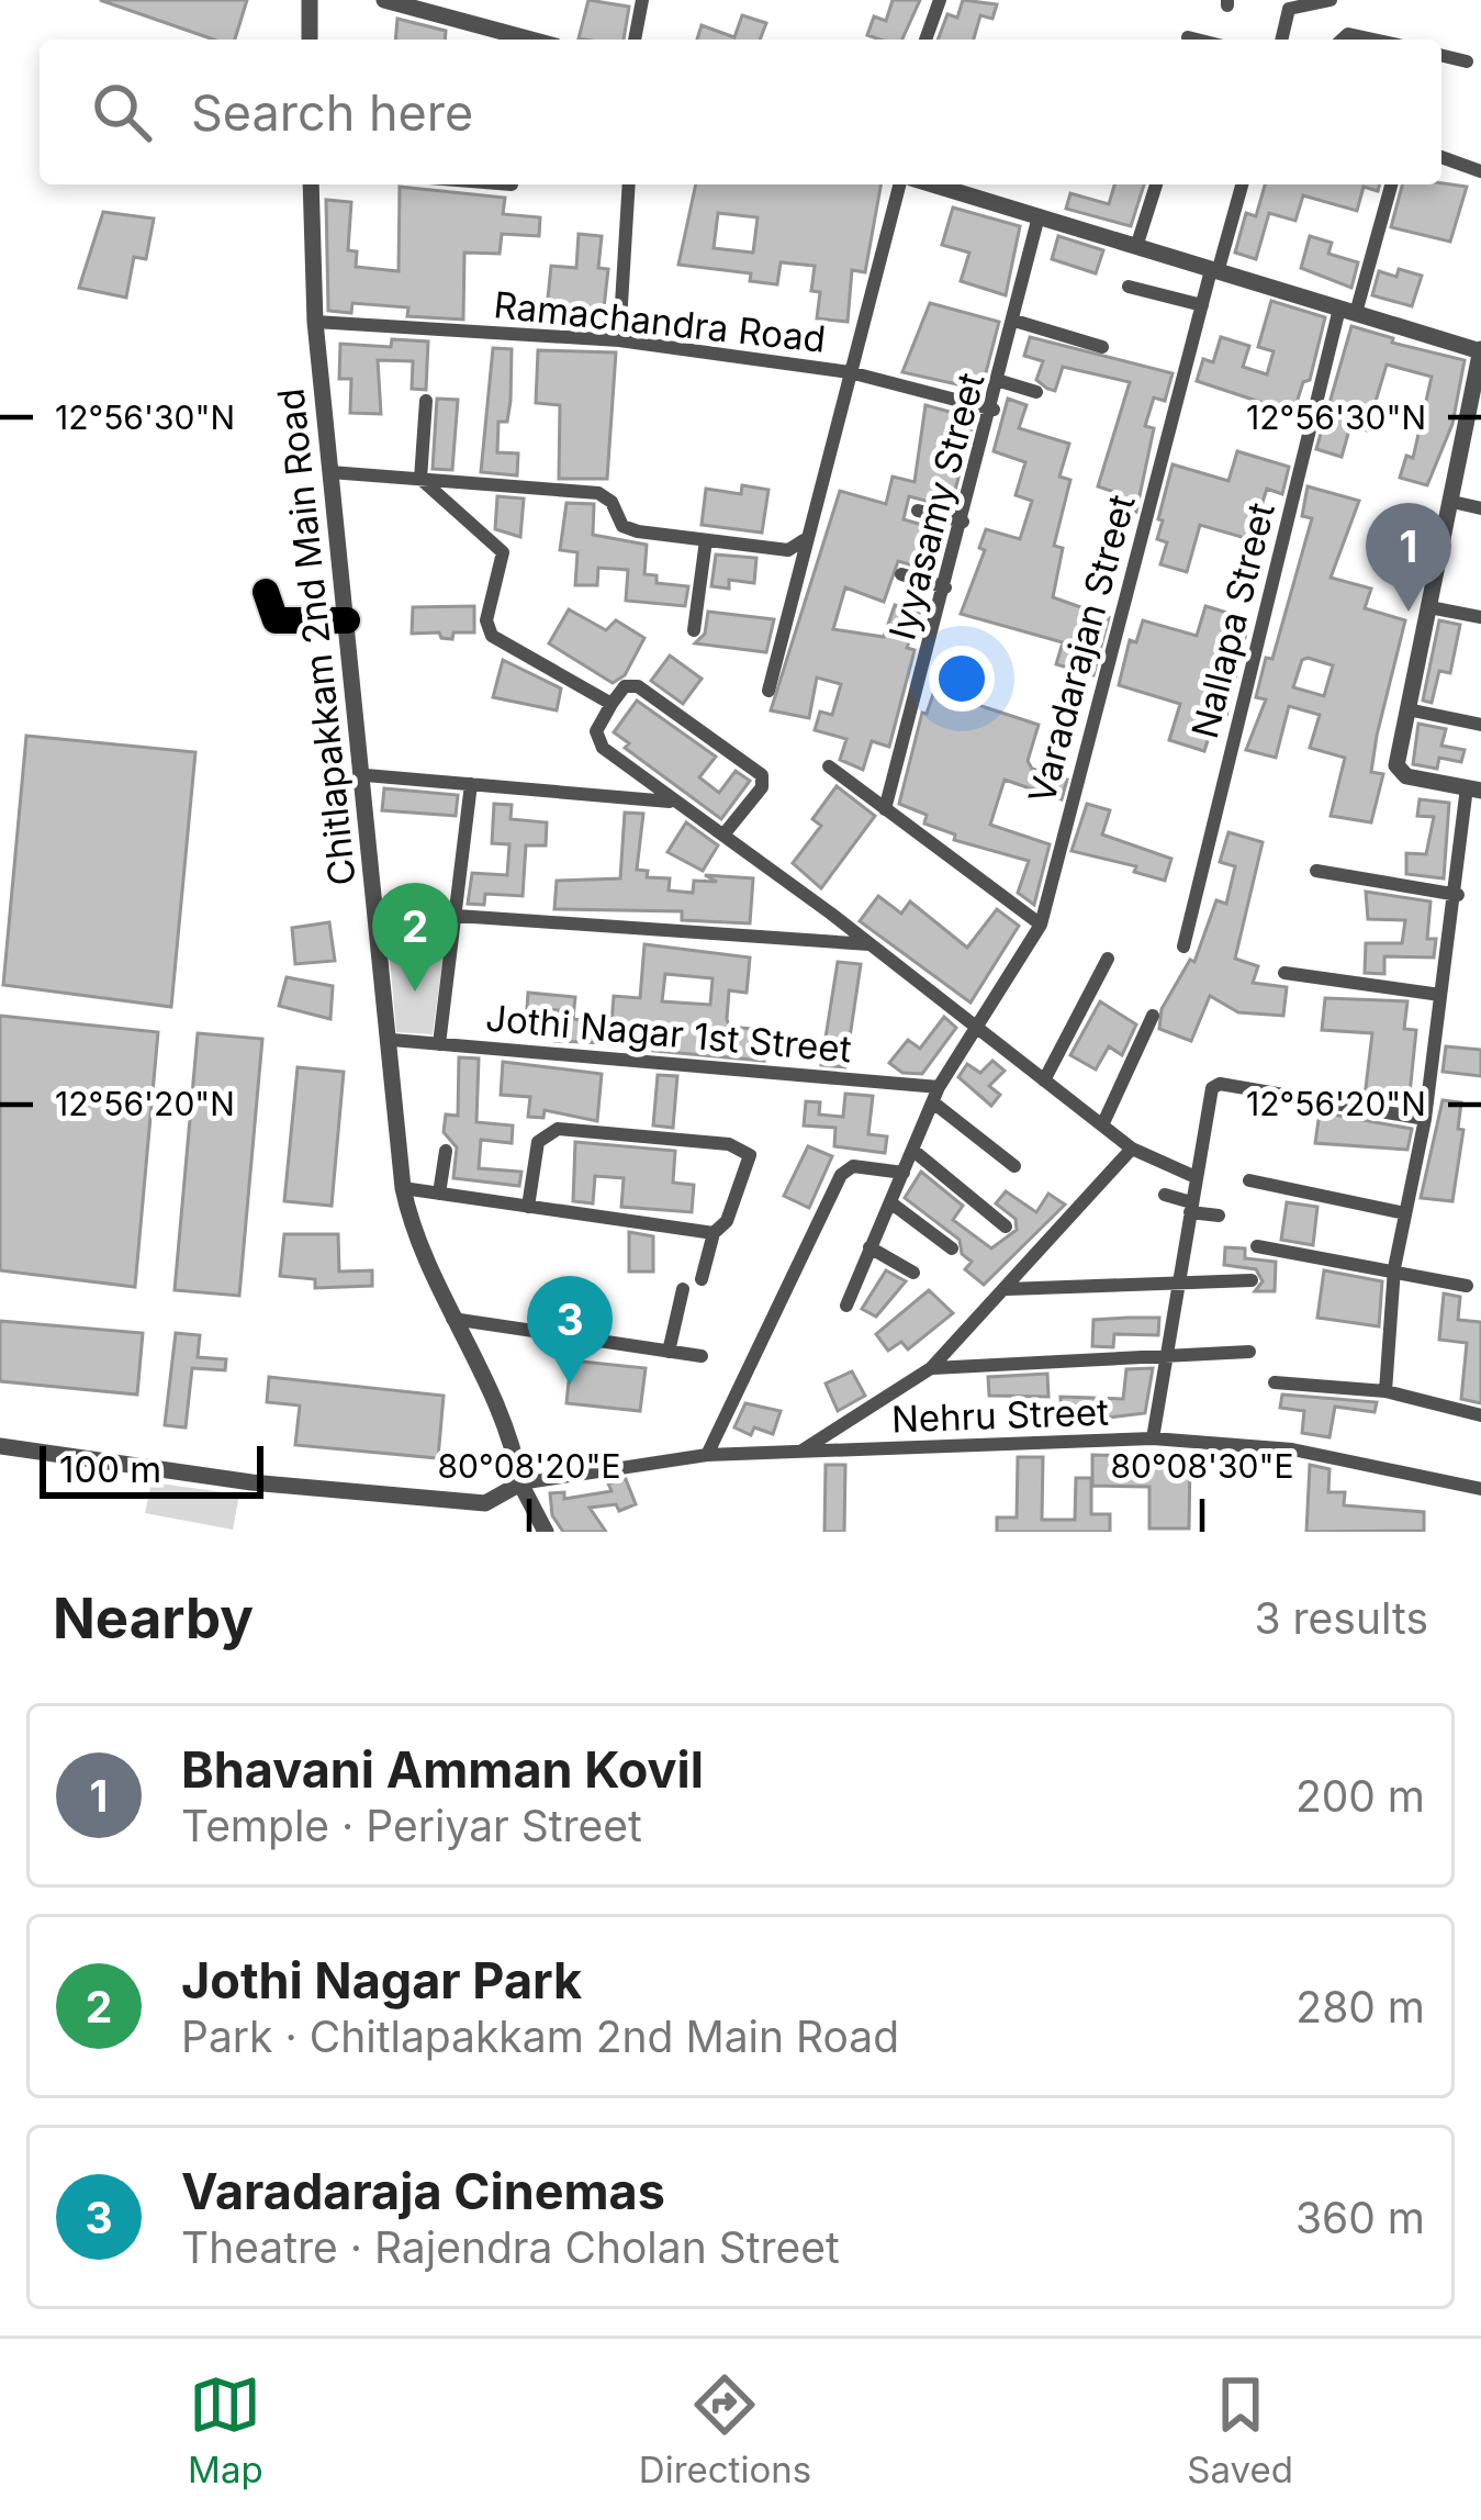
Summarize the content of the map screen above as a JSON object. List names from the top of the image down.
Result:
{
  "streets": {
    "street": [
      "Ramachandra Road",
      "Iyyasamy Street",
      "Nallapa Street",
      "Chitlapakkam 2nd Main Road",
      "Varadarajan Street",
      "Jothi Nagar 1st Street",
      "Nehru Street"
    ]
  },
  "crossings": [
    ["Ramachandra Road", "Iyyasamy Street"],
    ["Ramachandra Road", "Chitlapakkam 2nd Main Road"],
    ["Chitlapakkam 2nd Main Road", "Jothi Nagar 1st Street"],
    ["Chitlapakkam 2nd Main Road", "Nehru Street"],
    ["Varadarajan Street", "Jothi Nagar 1st Street"]
  ],
  "scale_bar": "100 m",
  "page": {
    "search": "Search here",
    "pins": ["1", "2", "3"],
    "scale": "100 m",
    "heading": ["Nearby", "3 results"],
    "list": [
      {
        "mark": "1",
        "name": "Bhavani Amman Kovil",
        "note": "Temple · Periyar Street",
        "value": "200 m"
      },
      {
        "mark": "2",
        "name": "Jothi Nagar Park",
        "note": "Park · Chitlapakkam 2nd Main Road",
        "value": "280 m"
      },
      {
        "mark": "3",
        "name": "Varadaraja Cinemas",
        "note": "Theatre · Rajendra Cholan Street",
        "value": "360 m"
      }
    ],
    "nav": ["Map", "Directions", "Saved"]
  },
  "coordinates": [
    "12°56'30\"N",
    "12°56'20\"N",
    "80°08'20\"E",
    "80°08'30\"E"
  ]
}
